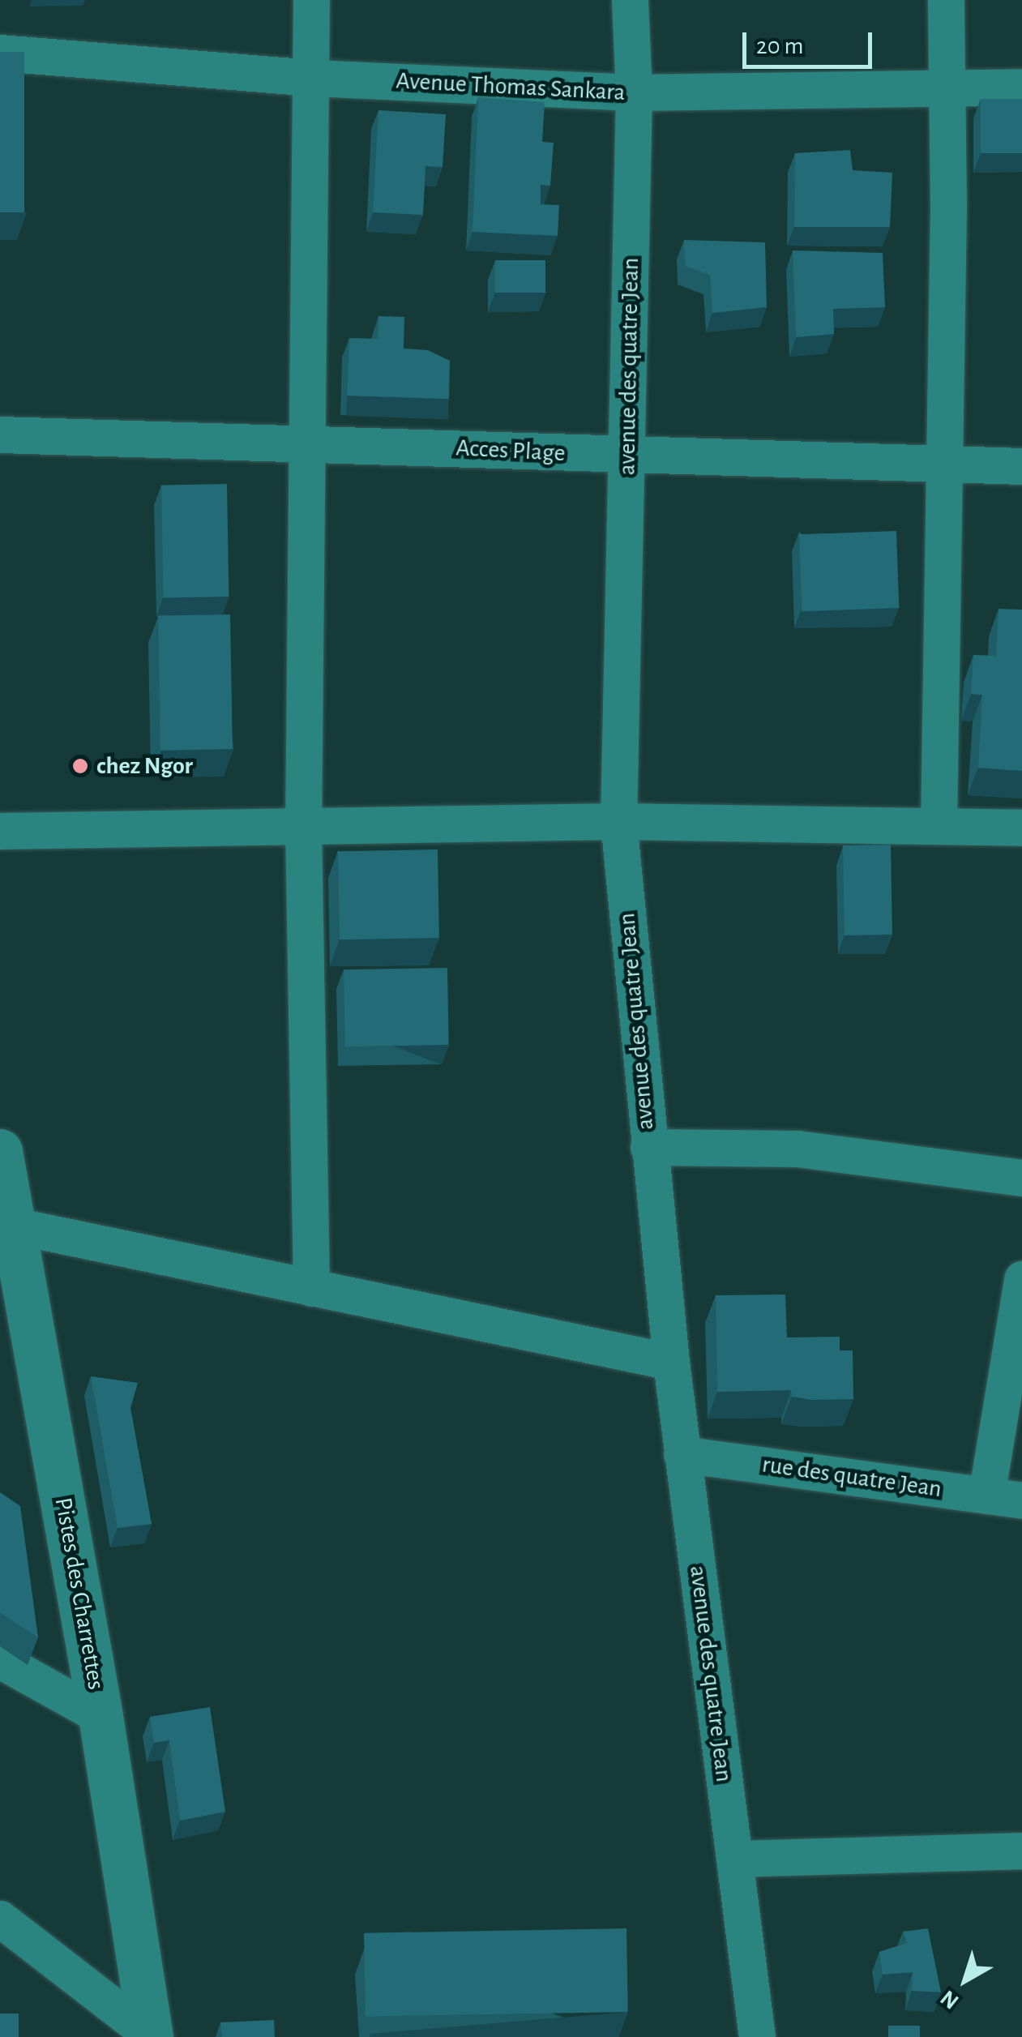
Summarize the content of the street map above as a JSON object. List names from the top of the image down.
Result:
{
  "streets": {
    "main road": ["Pistes des Charrettes"],
    "street": [
      "Avenue Thomas Sankara",
      "avenue des quatre Jean",
      "Acces Plage",
      "rue des quatre Jean"
    ]
  },
  "crossings": [
    ["Avenue Thomas Sankara", "avenue des quatre Jean"],
    ["avenue des quatre Jean", "Acces Plage"],
    ["avenue des quatre Jean", "rue des quatre Jean"]
  ],
  "places": ["chez Ngor"],
  "scale_bar": "20 m",
  "north": "bottom left"
}
